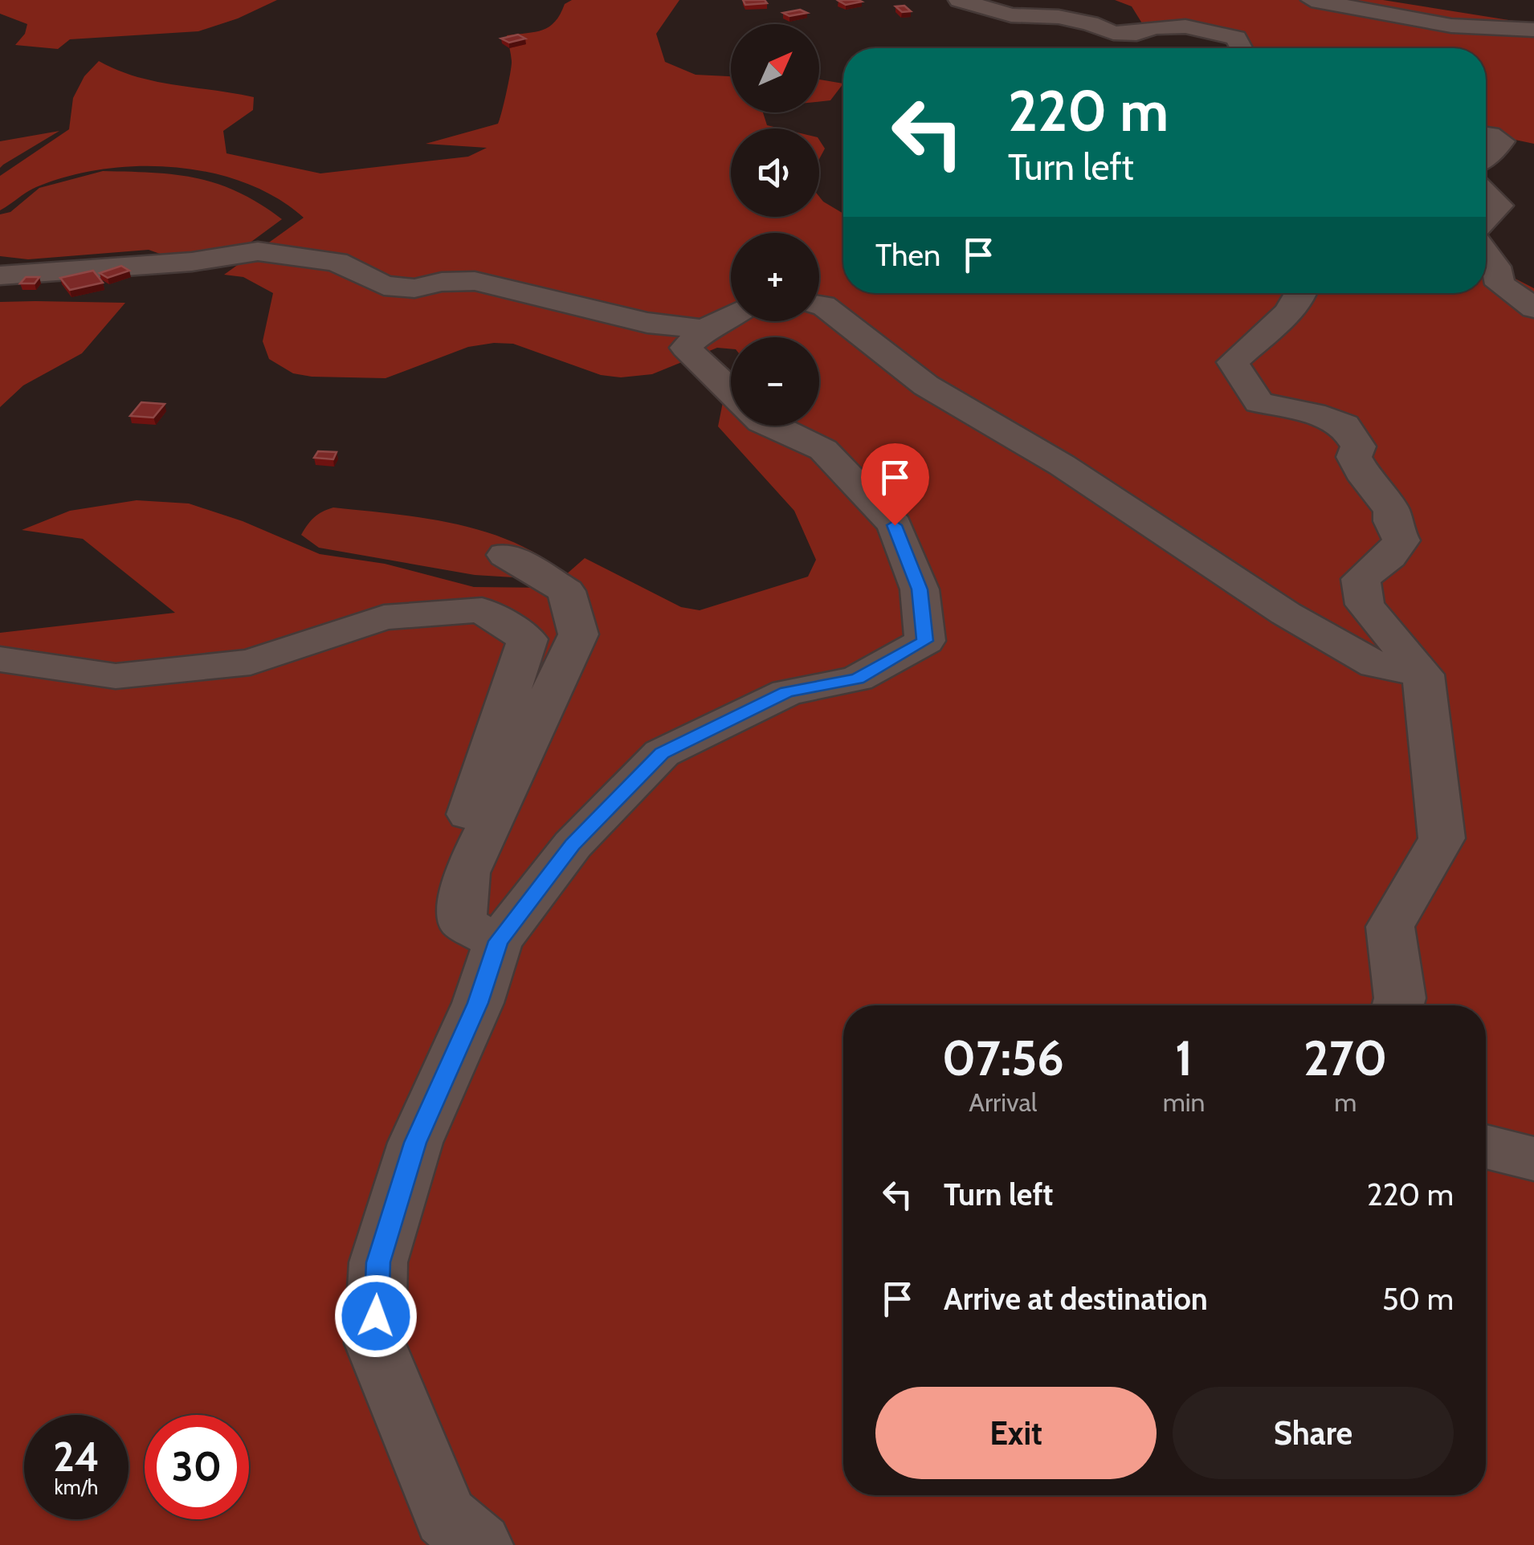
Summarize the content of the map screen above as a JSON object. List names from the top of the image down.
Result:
{
  "north": "top right",
  "page": {
    "map_buttons": ["+", "−"],
    "turn": ["220 m", "Turn left"],
    "then": "Then",
    "eta": [
      "07:56",
      "Arrival",
      "1",
      "min",
      "270",
      "m"
    ],
    "list": [
      {
        "name": "Turn left",
        "value": "220 m"
      },
      {
        "name": "Arrive at destination",
        "value": "50 m"
      }
    ],
    "buttons": ["Exit", "Share"],
    "speed": "24 km/h",
    "limit": "30"
  }
}
